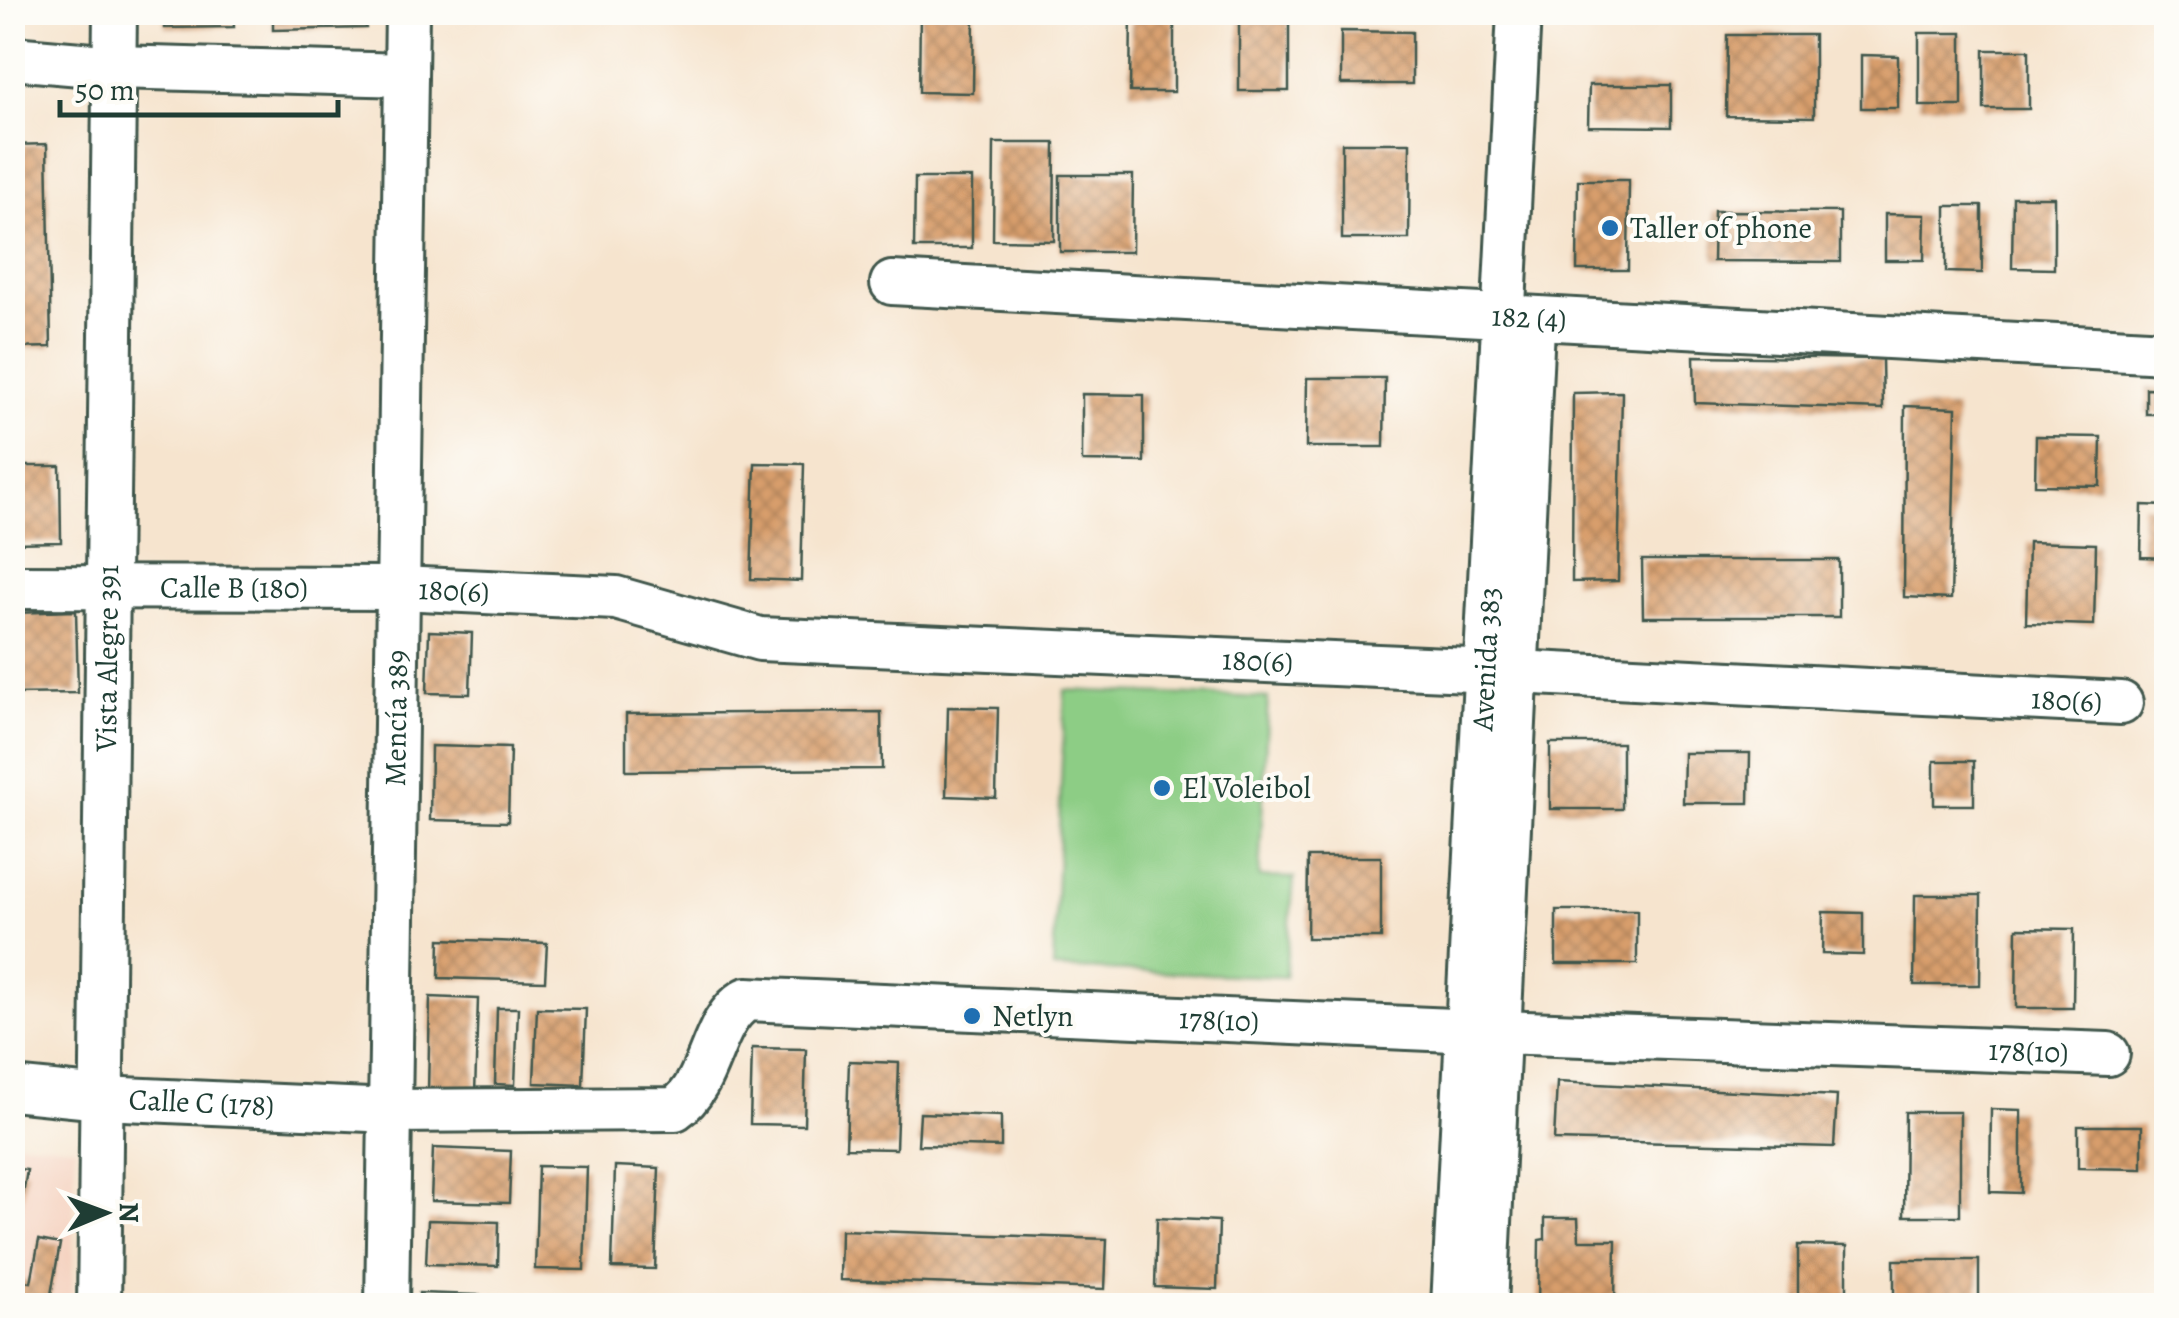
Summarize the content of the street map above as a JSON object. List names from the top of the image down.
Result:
{
  "streets": {
    "street": [
      "182 (4)",
      "Calle B (180)",
      "180(6)",
      "Vista Alegre 391",
      "Avenida 383",
      "Mencía 389",
      "178(10)",
      "Calle C (178)"
    ]
  },
  "crossings": [
    ["182 (4)", "Avenida 383"],
    ["Calle B (180)", "180(6)"],
    ["Calle B (180)", "Vista Alegre 391"],
    ["Calle B (180)", "Mencía 389"],
    ["180(6)", "Avenida 383"],
    ["180(6)", "Mencía 389"],
    ["Vista Alegre 391", "Calle C (178)"],
    ["Avenida 383", "178(10)"],
    ["Mencía 389", "178(10)"],
    ["Mencía 389", "Calle C (178)"],
    ["178(10)", "Calle C (178)"]
  ],
  "places": ["Taller of phone", "El Voleibol", "Netlyn"],
  "scale_bar": "50 m",
  "north": "right"
}
